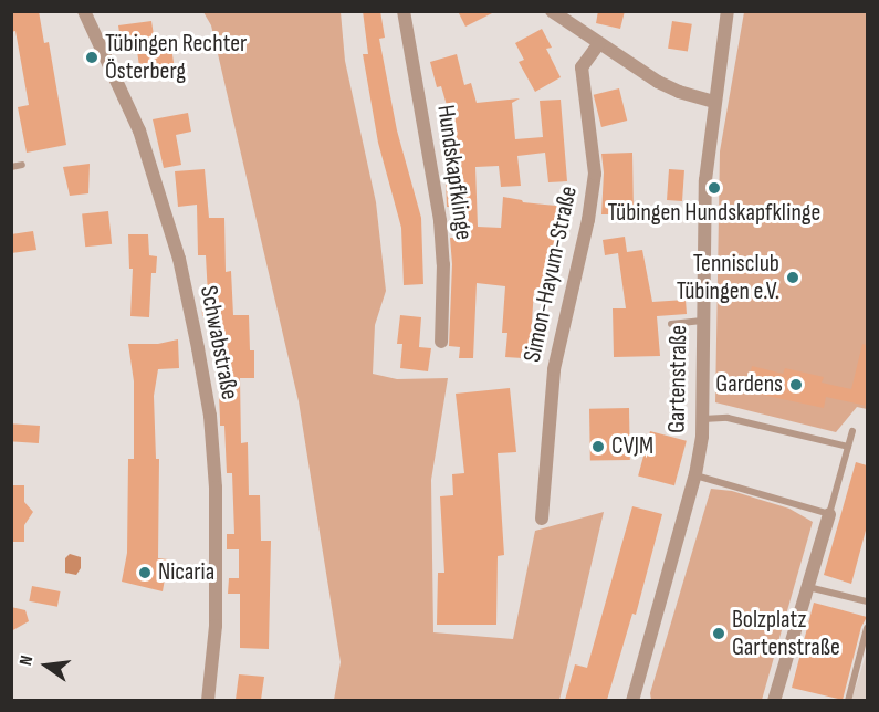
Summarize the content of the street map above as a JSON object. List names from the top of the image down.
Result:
{
  "streets": {
    "street": [
      "Hundskapfklinge",
      "Simon-Hayum-Straße",
      "Schwabstraße",
      "Gartenstraße"
    ]
  },
  "places": [
    "Tübingen Rechter Österberg",
    "Tübingen Hundskapfklinge",
    "Tennisclub Tübingen e.V.",
    "Gardens",
    "CVJM",
    "Nicaria",
    "Bolzplatz Gartenstraße"
  ],
  "north": "left"
}
